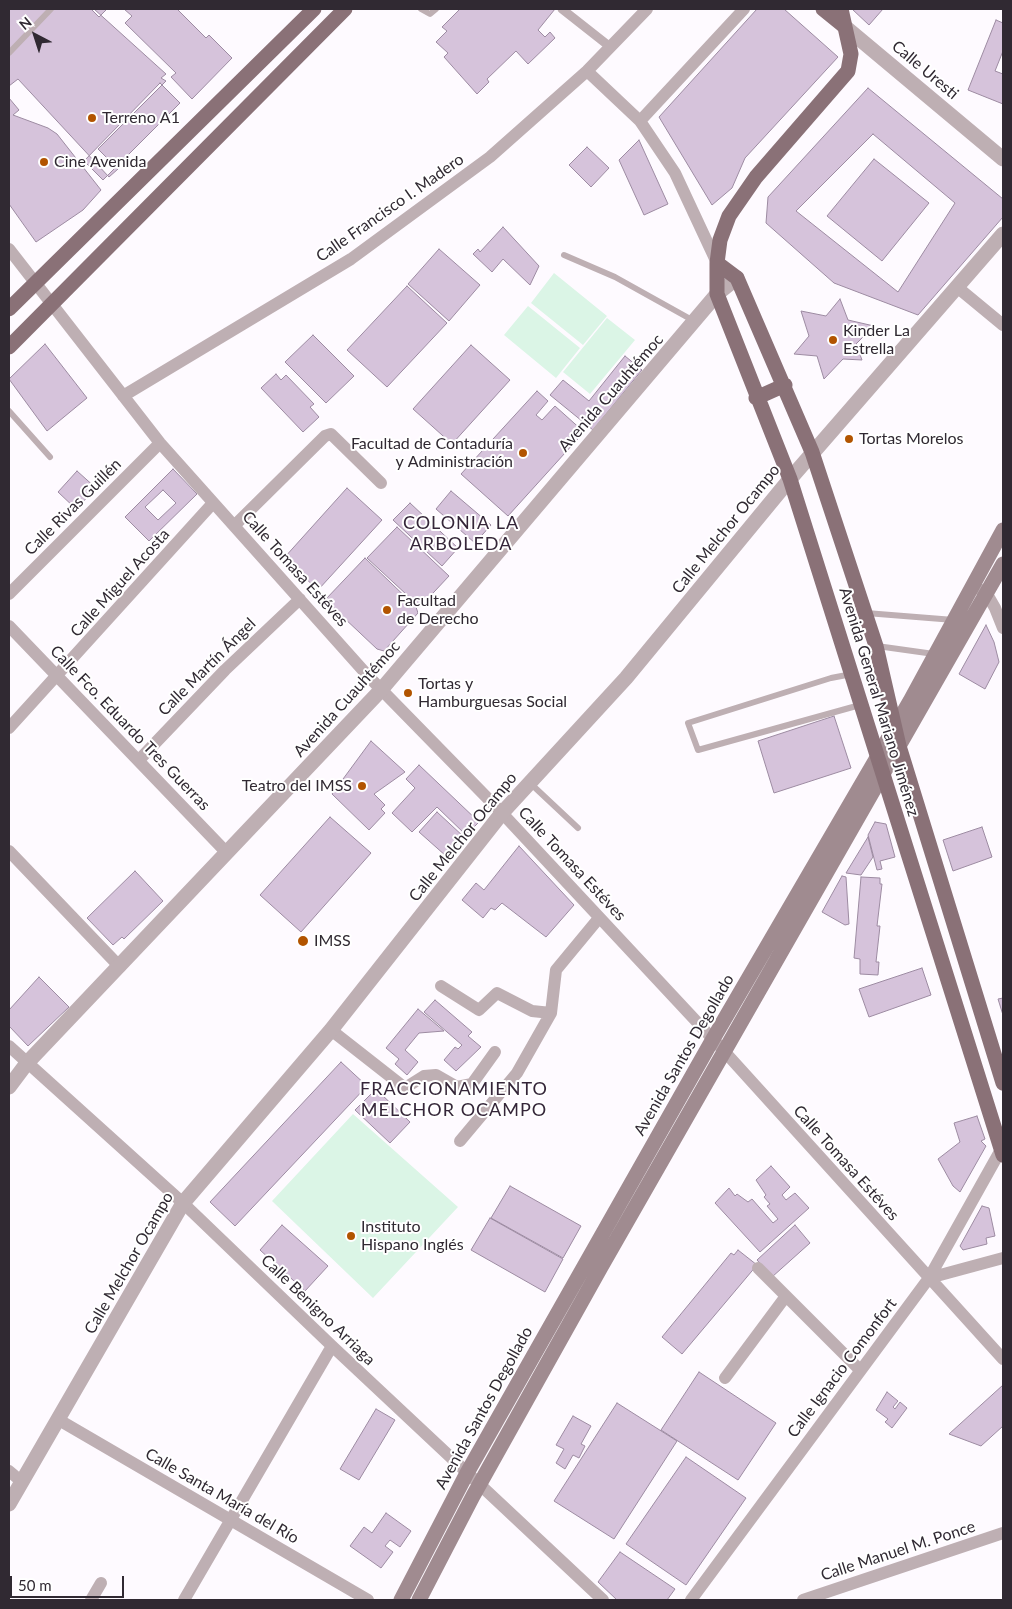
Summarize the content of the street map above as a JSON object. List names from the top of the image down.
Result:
{
  "streets": {
    "main road": ["Calle Uresti", "Avenida General Mariano Jiménez", "Avenida Santos Degollado"],
    "street": [
      "Calle Francisco I. Madero",
      "Avenida Cuauhtémoc",
      "Calle Rivas Guillén",
      "Calle Melchor Ocampo",
      "Calle Tomasa Estéves",
      "Calle Miguel Acosta",
      "Calle Martín Ángel",
      "Calle Fco. Eduardo Tres Guerras",
      "Calle Benigno Arriaga",
      "Calle Ignacio Comonfort",
      "Calle Santa María del Río",
      "Calle Manuel M. Ponce"
    ]
  },
  "crossings": [
    ["Calle Francisco I. Madero", "Calle Tomasa Estéves"],
    ["Calle Francisco I. Madero", "Avenida General Mariano Jiménez"],
    ["Avenida Cuauhtémoc", "Calle Tomasa Estéves"],
    ["Avenida Cuauhtémoc", "Avenida General Mariano Jiménez"],
    ["Avenida Cuauhtémoc", "Calle Fco. Eduardo Tres Guerras"],
    ["Avenida Cuauhtémoc", "Calle Benigno Arriaga"],
    ["Calle Rivas Guillén", "Calle Tomasa Estéves"],
    ["Calle Melchor Ocampo", "Calle Tomasa Estéves"],
    ["Calle Melchor Ocampo", "Avenida General Mariano Jiménez"],
    ["Calle Melchor Ocampo", "Calle Benigno Arriaga"],
    ["Calle Melchor Ocampo", "Calle Santa María del Río"],
    ["Calle Tomasa Estéves", "Calle Miguel Acosta"],
    ["Calle Tomasa Estéves", "Calle Martín Ángel"],
    ["Calle Tomasa Estéves", "Avenida Santos Degollado"],
    ["Calle Tomasa Estéves", "Calle Ignacio Comonfort"],
    ["Calle Miguel Acosta", "Calle Fco. Eduardo Tres Guerras"],
    ["Calle Martín Ángel", "Calle Fco. Eduardo Tres Guerras"],
    ["Avenida General Mariano Jiménez", "Avenida Santos Degollado"],
    ["Avenida General Mariano Jiménez", "Calle Ignacio Comonfort"],
    ["Avenida Santos Degollado", "Calle Benigno Arriaga"]
  ],
  "districts": ["COLONIA LA ARBOLEDA", "FRACCIONAMIENTO MELCHOR OCAMPO"],
  "places": [
    "Terreno A1",
    "Cine Avenida",
    "Kinder La Estrella",
    "Tortas Morelos",
    "Facultad de Contaduría y Administración",
    "Facultad de Derecho",
    "Tortas y Hamburguesas Social",
    "Teatro del IMSS",
    "IMSS",
    "Instituto Hispano Inglés"
  ],
  "scale_bar": "50 m",
  "north": "top left"
}
